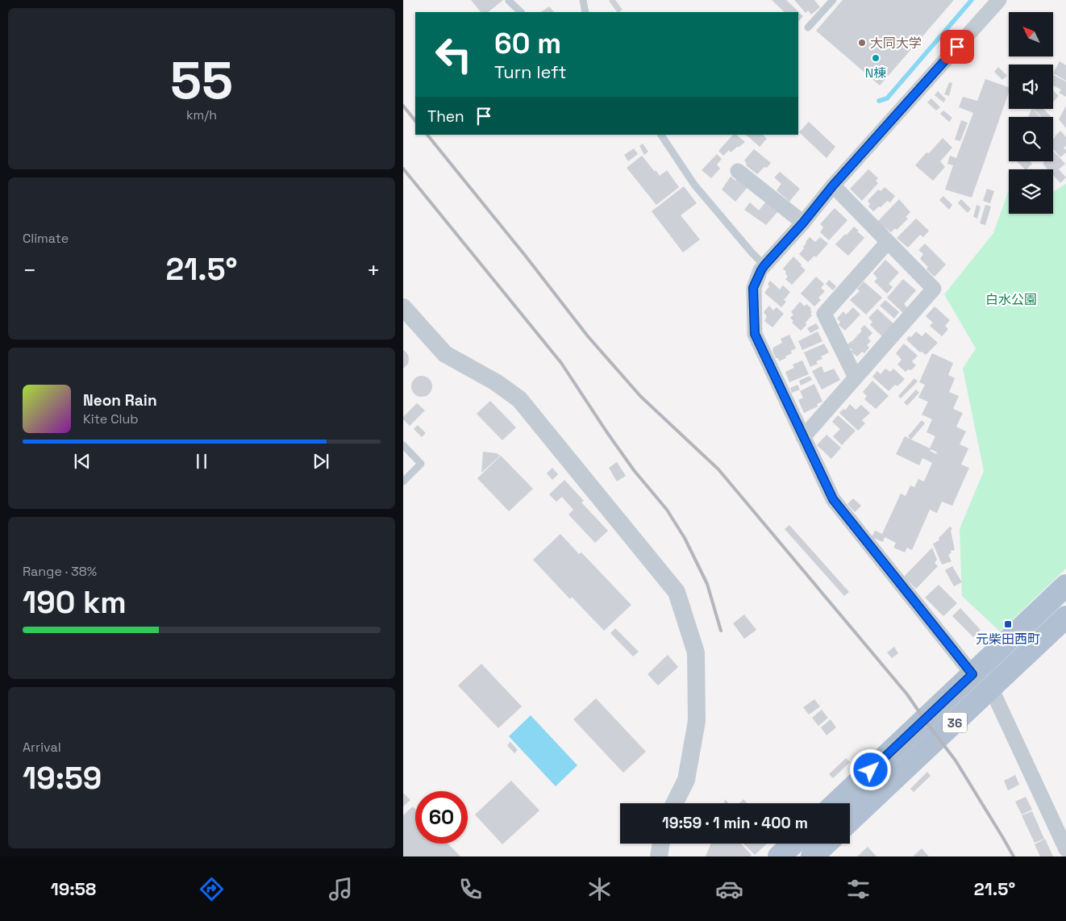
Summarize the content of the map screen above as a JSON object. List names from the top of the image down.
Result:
{
  "streets": {
    "main road": ["36"]
  },
  "parks": ["白水公園"],
  "places": {
    "other": ["大同大学", "N棟"],
    "transit": ["元柴田西町"]
  },
  "north": "top left",
  "page": {
    "tile": [
      ["55", "km/h"],
      "Climate",
      ["Range · 38%", "190 km"],
      ["Arrival", "19:59"]
    ],
    "turn": ["60 m", "Turn left"],
    "then": "Then",
    "heat": ["−", "21.5°", "+"],
    "song": ["Neon Rain", "Kite Club"],
    "limit": "60",
    "trip": "19:59 · 1 min · 400 m",
    "tabs": ["19:58", "21.5°"]
  }
}
